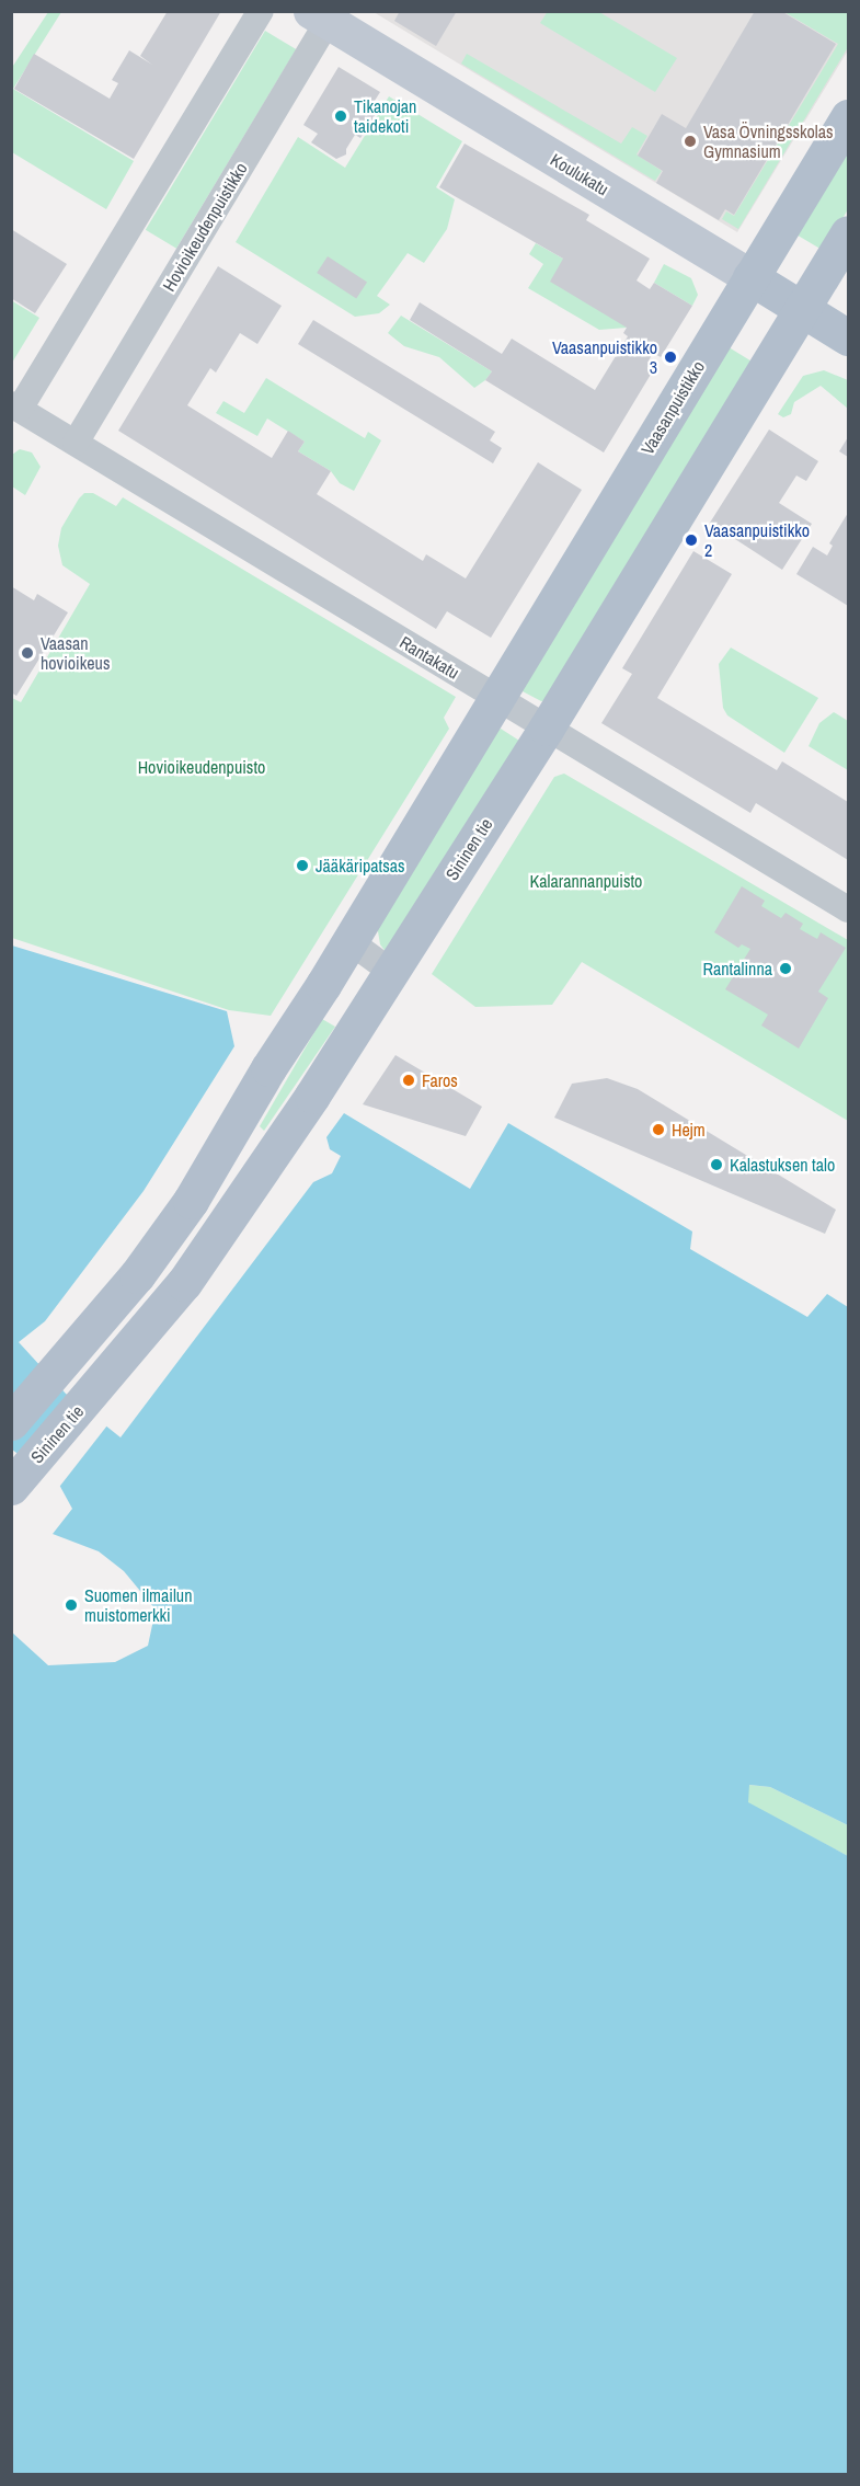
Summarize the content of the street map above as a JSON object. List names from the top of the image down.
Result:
{
  "streets": {
    "main road": ["Koulukatu", "Vaasanpuistikko", "Sininen tie"],
    "street": ["Hovioikeudenpuistikko", "Rantakatu"]
  },
  "crossings": [
    ["Koulukatu", "Hovioikeudenpuistikko"],
    ["Koulukatu", "Vaasanpuistikko"],
    ["Hovioikeudenpuistikko", "Rantakatu"],
    ["Vaasanpuistikko", "Rantakatu"],
    ["Rantakatu", "Sininen tie"]
  ],
  "parks": ["Hovioikeudenpuisto", "Kalarannanpuisto"],
  "places": [
    "Tikanojan taidekoti",
    "Vasa Övningsskolas Gymnasium",
    "Vaasanpuistikko 3",
    "Vaasanpuistikko 2",
    "Vaasan hovioikeus",
    "Jääkäripatsas",
    "Rantalinna",
    "Faros",
    "Hejm",
    "Kalastuksen talo",
    "Suomen ilmailun muistomerkki"
  ]
}
